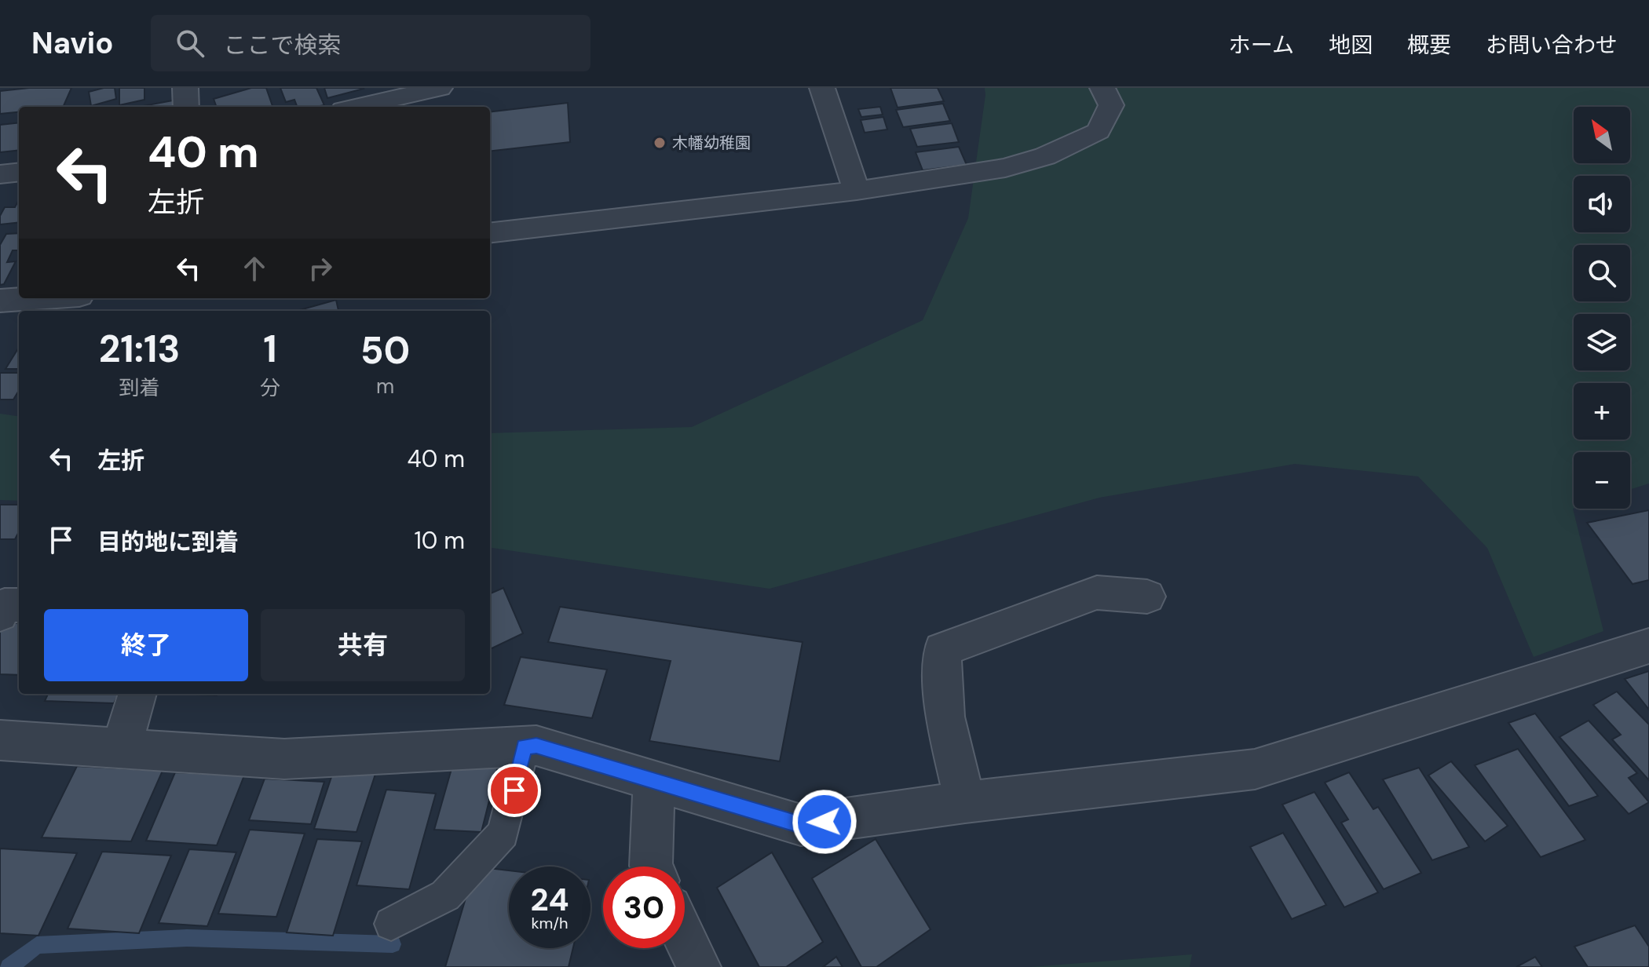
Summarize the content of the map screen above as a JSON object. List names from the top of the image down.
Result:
{
  "places": ["木幡幼稚園"],
  "north": "top left",
  "page": {
    "header": "Navio",
    "search": "ここで検索",
    "nav": [
      "ホーム",
      "地図",
      "概要",
      "お問い合わせ"
    ],
    "map_buttons": ["+", "−"],
    "turn": ["40 m", "左折"],
    "eta": [
      "21:13",
      "到着",
      "1",
      "分",
      "50",
      "m"
    ],
    "list": [
      {
        "name": "左折",
        "value": "40 m"
      },
      {
        "name": "目的地に到着",
        "value": "10 m"
      }
    ],
    "buttons": ["終了", "共有"],
    "speed": "24 km/h",
    "limit": "30"
  }
}
